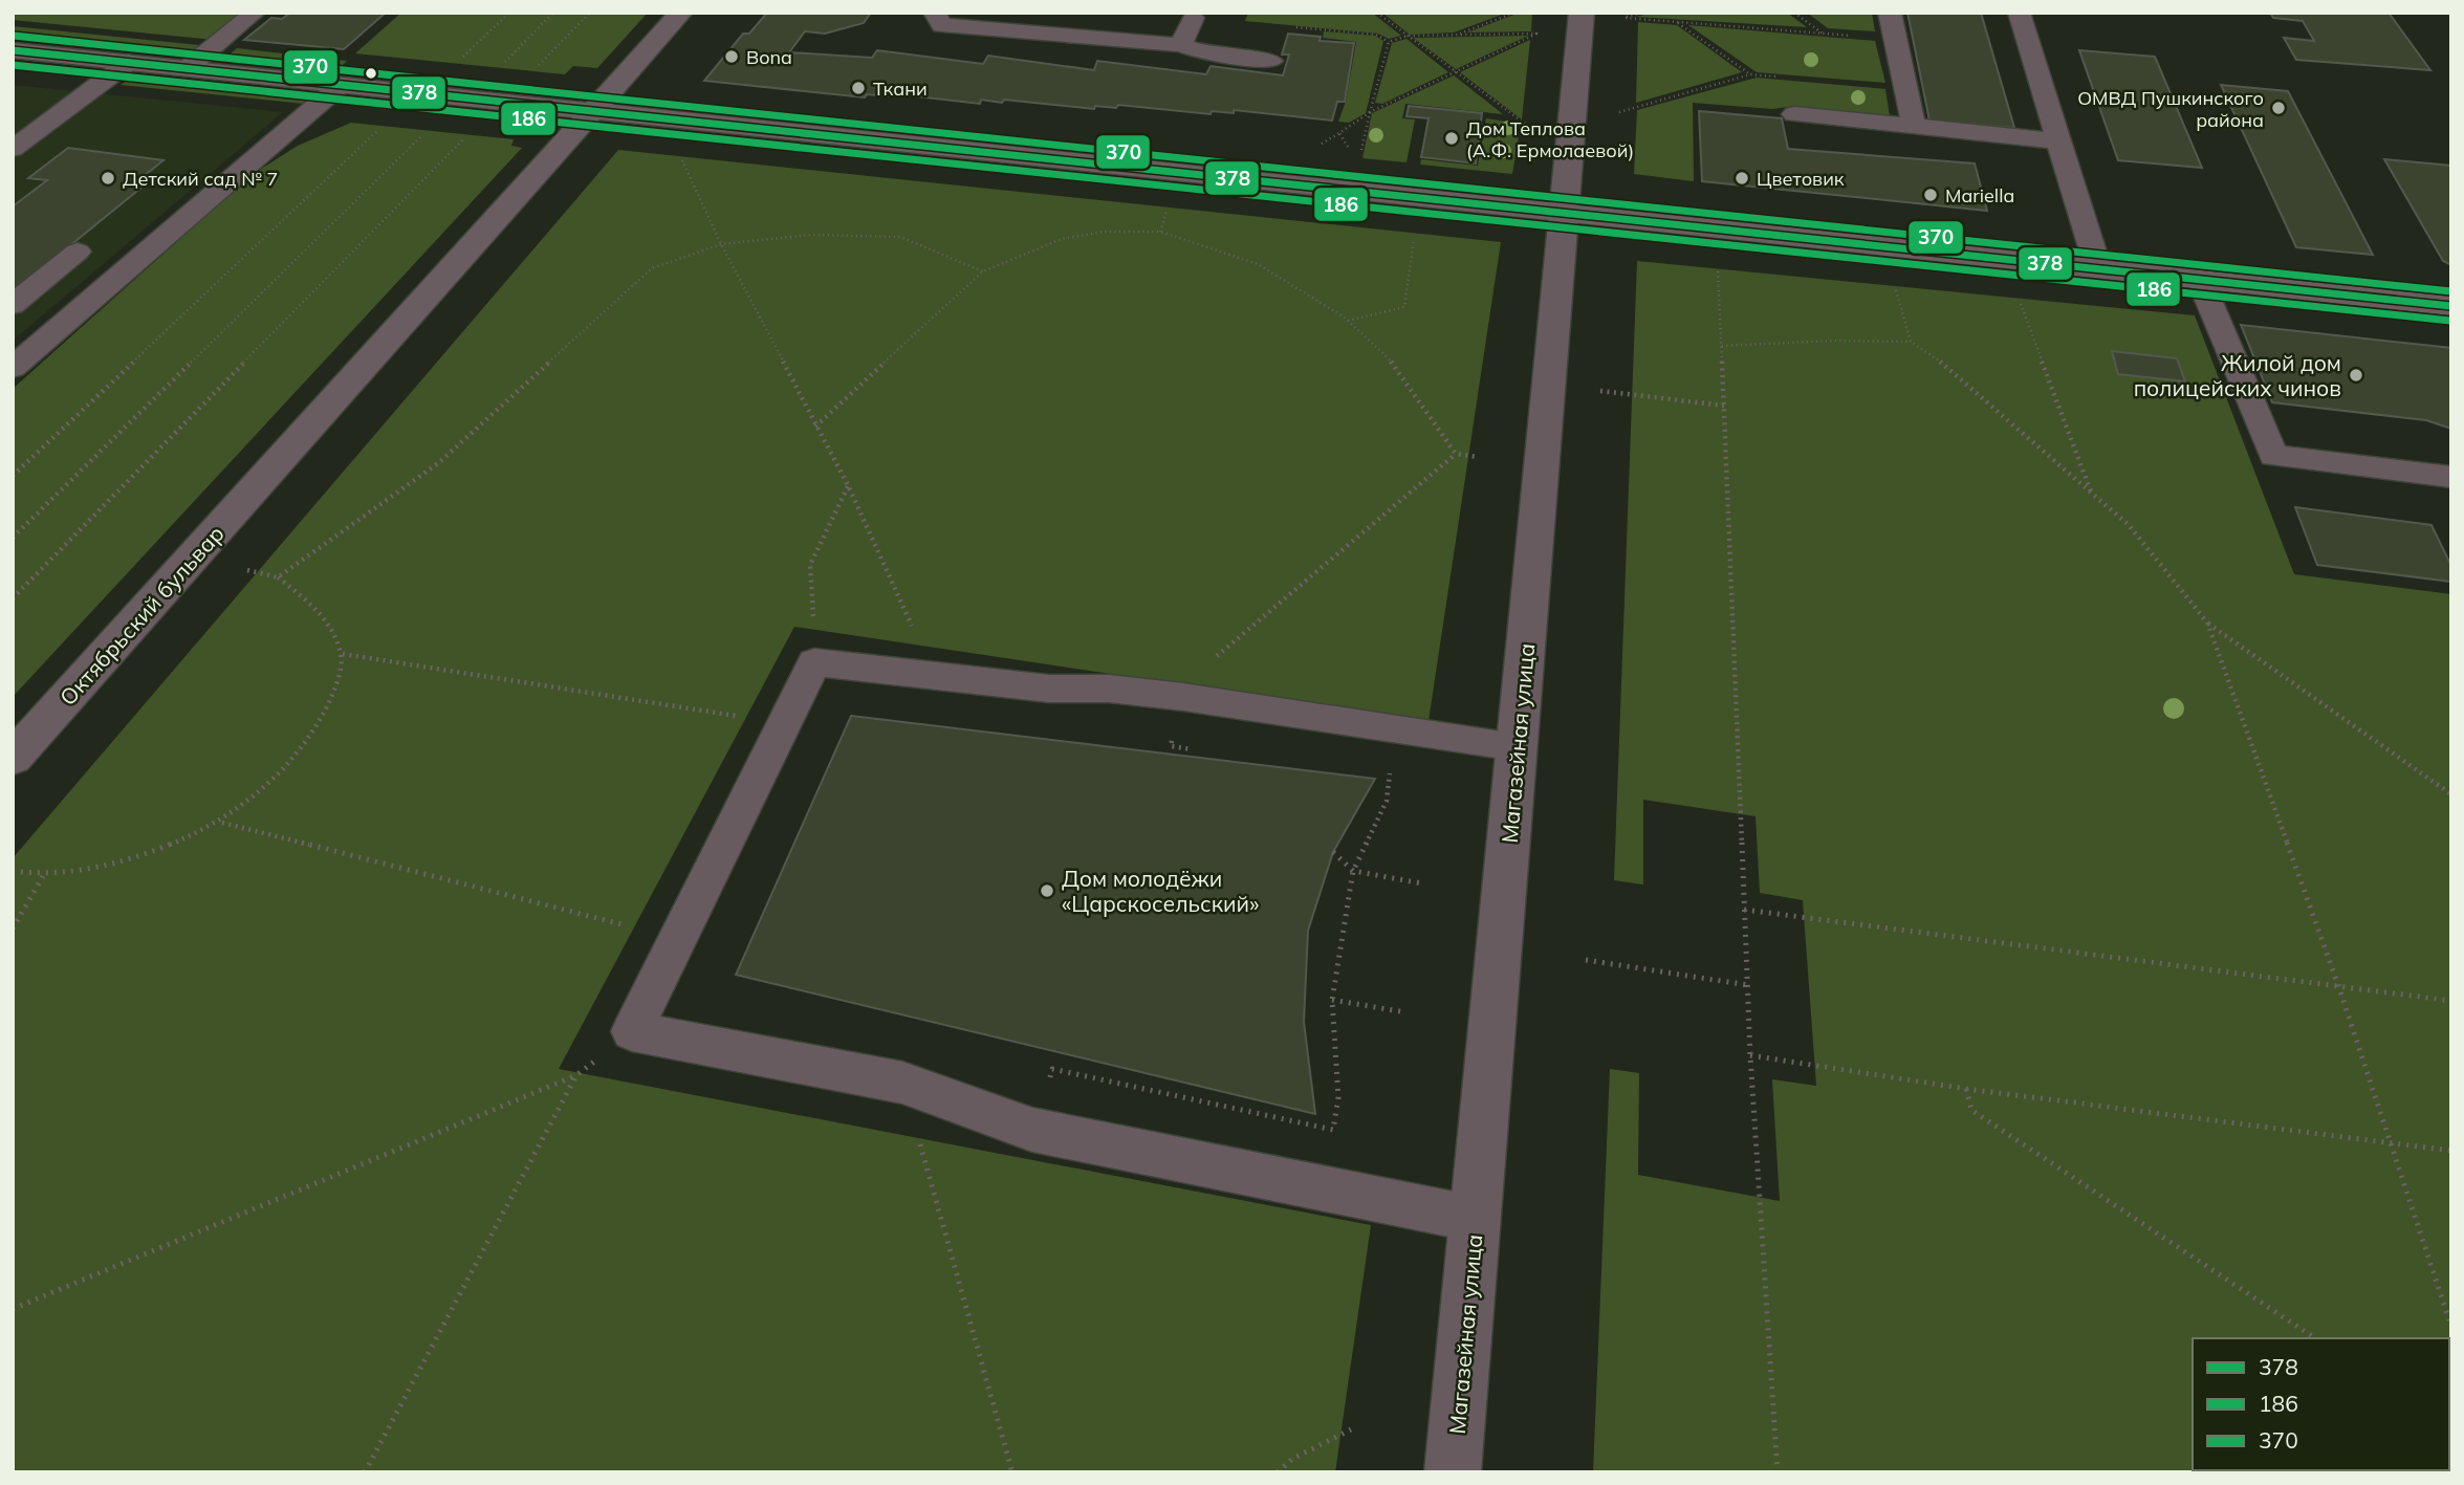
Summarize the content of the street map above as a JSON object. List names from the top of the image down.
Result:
{
  "streets": {
    "street": ["Октябрьский бульвар", "Магазейная улица"]
  },
  "places": [
    "Bona",
    "Ткани",
    "ОМВД Пушкинского района",
    "Дом Теплова (А.Ф. Ермолаевой)",
    "Детский сад № 7",
    "Цветовик",
    "Mariella",
    "Жилой дом полицейских чинов",
    "Дом молодёжи «Царскосельский»"
  ],
  "lines": ["transit line 370", "transit line 378", "transit line 186"],
  "legend": ["378", "186", "370"]
}
